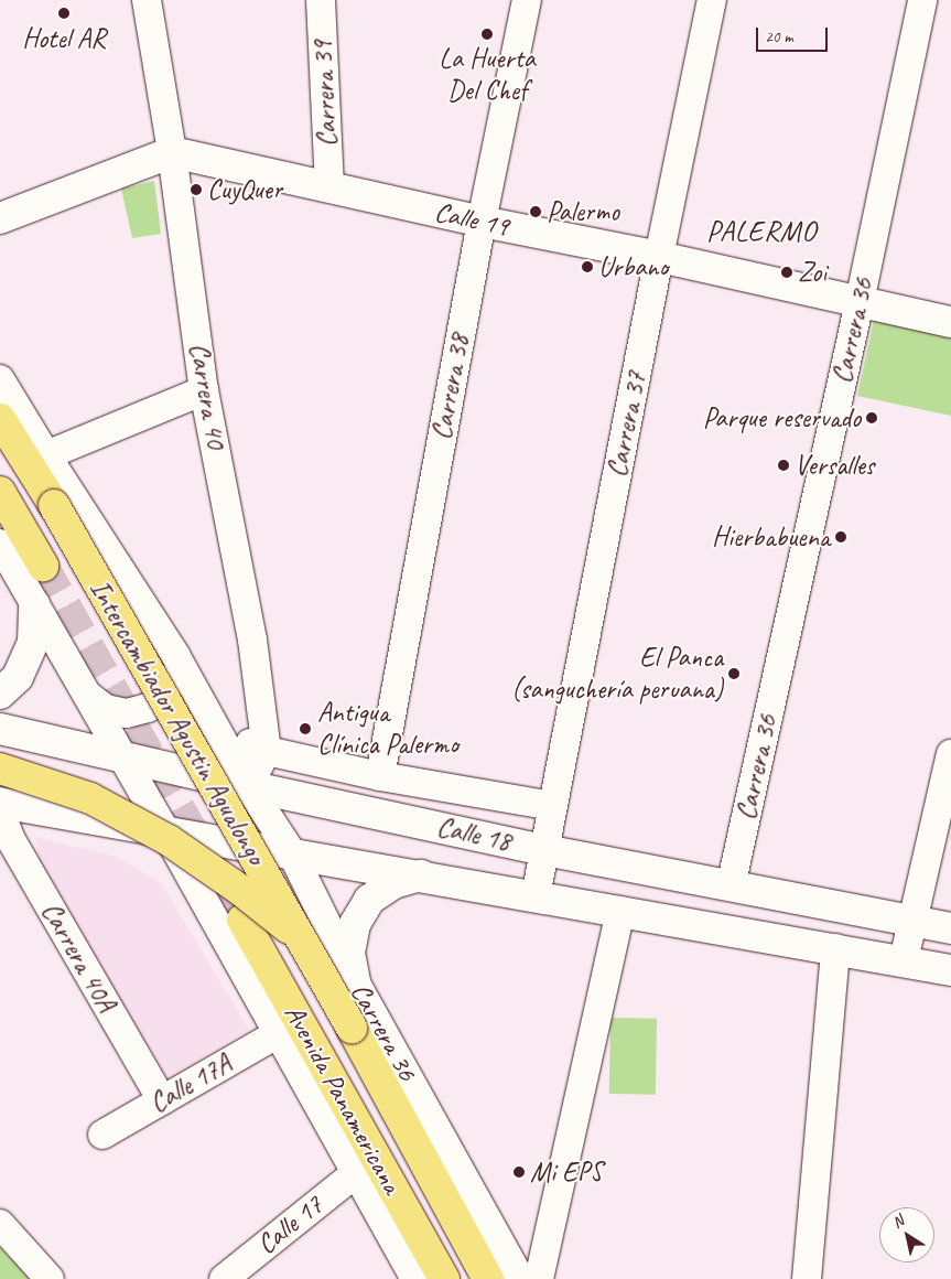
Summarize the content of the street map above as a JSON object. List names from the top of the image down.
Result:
{
  "streets": {
    "main road": [
      "Calle 19",
      "Intercambiador Agustin Agualongo",
      "Calle 18",
      "Avenida Panamericana"
    ],
    "street": [
      "Carrera 39",
      "Carrera 36",
      "Carrera 38",
      "Carrera 40",
      "Carrera 37",
      "Carrera 40A",
      "Calle 17A",
      "Calle 17"
    ]
  },
  "crossings": [
    ["Carrera 39", "Calle 19"],
    ["Calle 19", "Carrera 36"],
    ["Calle 19", "Carrera 38"],
    ["Calle 19", "Carrera 40"],
    ["Calle 19", "Carrera 37"],
    ["Carrera 36", "Calle 18"],
    ["Carrera 37", "Calle 18"],
    ["Intercambiador Agustin Agualongo", "Avenida Panamericana"],
    ["Carrera 40A", "Calle 17A"]
  ],
  "districts": ["PALERMO"],
  "places": [
    "Hotel AR",
    "La Huerta Del Chef",
    "CuyQuer",
    "Palermo",
    "Urbano",
    "Zoi",
    "Parque reservado",
    "Versalles",
    "Hierbabuena",
    "El Panca (sanguchería peruana)",
    "Antigua Clínica Palermo",
    "Mi EPS"
  ],
  "scale_bar": "20 m",
  "north": "top left"
}
